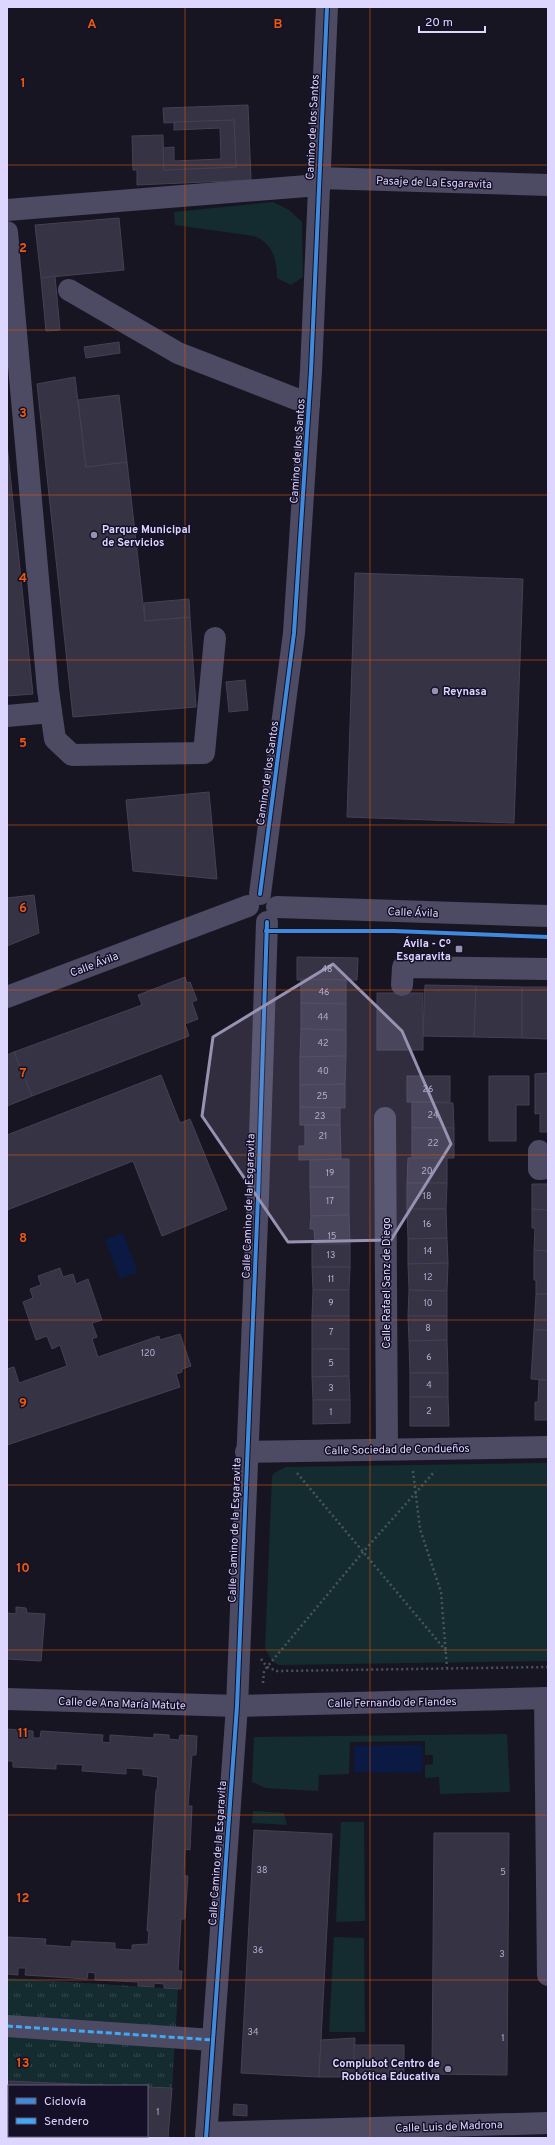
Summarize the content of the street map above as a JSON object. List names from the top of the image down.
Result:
{
  "streets": {
    "street": [
      "Camino de los Santos",
      "Pasaje de La Esgaravita",
      "Calle Ávila",
      "Calle Camino de la Esgaravita",
      "Calle Rafael Sanz de Diego",
      "Calle Sociedad de Condueños",
      "Calle Fernando de Flandes",
      "Calle de Ana María Matute",
      "Calle Luis de Madrona"
    ]
  },
  "crossings": [
    ["Camino de los Santos", "Pasaje de La Esgaravita"],
    ["Camino de los Santos", "Calle Ávila"],
    ["Calle Ávila", "Calle Camino de la Esgaravita"],
    ["Calle Camino de la Esgaravita", "Calle Sociedad de Condueños"],
    ["Calle Camino de la Esgaravita", "Calle Fernando de Flandes"],
    ["Calle Camino de la Esgaravita", "Calle de Ana María Matute"],
    ["Calle Camino de la Esgaravita", "Calle Luis de Madrona"],
    ["Calle Rafael Sanz de Diego", "Calle Sociedad de Condueños"],
    ["Calle Fernando de Flandes", "Calle de Ana María Matute"]
  ],
  "places": {
    "other": ["Parque Municipal de Servicios", "Reynasa", "Complubot Centro de Robótica Educativa"],
    "transit": ["Ávila - Cº Esgaravita"]
  },
  "house_numbers": [
    "48",
    "46",
    "44",
    "42",
    "40",
    "26",
    "25",
    "24",
    "23",
    "21",
    "22",
    "20",
    "19",
    "18",
    "17",
    "16",
    "15",
    "14",
    "13",
    "12",
    "11",
    "9",
    "10",
    "8",
    "7",
    "120",
    "6",
    "5",
    "4",
    "3",
    "2",
    "1",
    "38",
    "5",
    "36",
    "3",
    "34",
    "1",
    "1"
  ],
  "legend": ["Ciclovía", "Sendero"],
  "scale_bar": "20 m",
  "grid": {
    "columns": ["A", "B"],
    "rows": [
      "1",
      "2",
      "3",
      "4",
      "5",
      "6",
      "7",
      "8",
      "9",
      "10",
      "11",
      "12",
      "13"
    ]
  }
}
